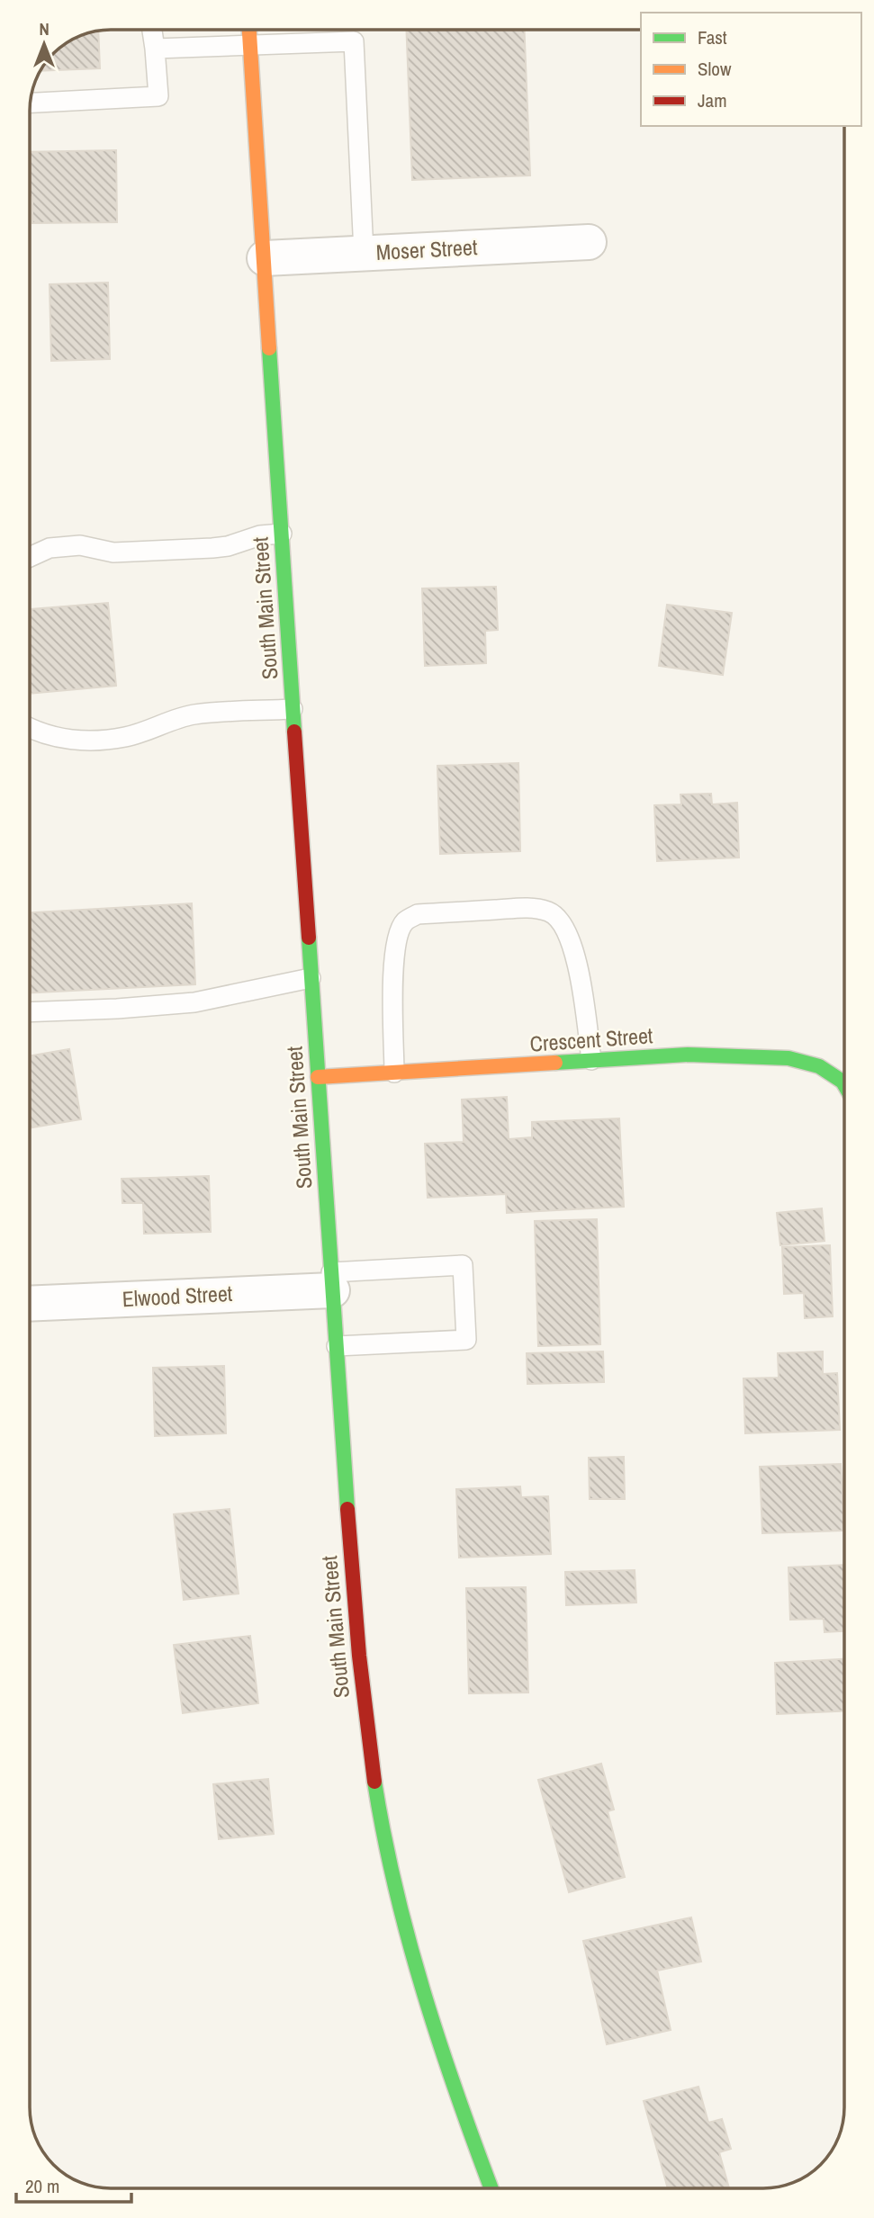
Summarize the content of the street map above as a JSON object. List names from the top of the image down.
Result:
{
  "streets": {
    "main road": ["South Main Street", "Crescent Street"],
    "street": ["Moser Street", "Elwood Street"]
  },
  "crossings": [
    ["Moser Street", "South Main Street"],
    ["South Main Street", "Crescent Street"],
    ["South Main Street", "Elwood Street"]
  ],
  "legend": ["Fast", "Slow", "Jam"],
  "scale_bar": "20 m",
  "north": "top"
}
